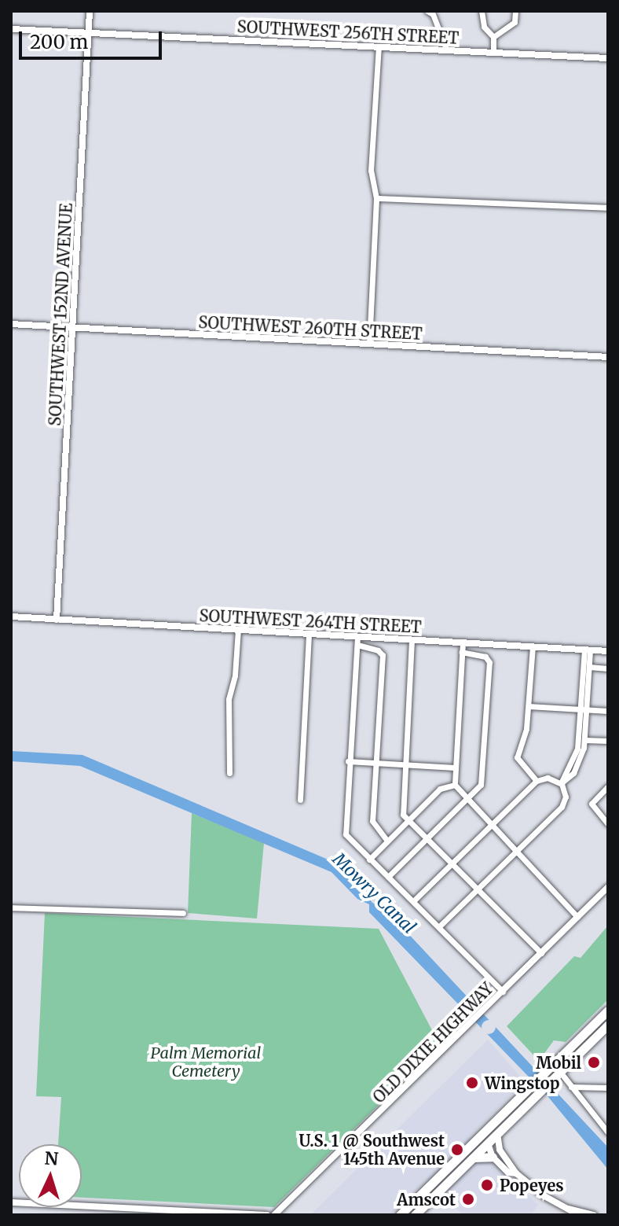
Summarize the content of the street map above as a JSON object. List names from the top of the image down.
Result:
{
  "streets": {
    "street": [
      "SOUTHWEST 256TH STREET",
      "SOUTHWEST 152ND AVENUE",
      "SOUTHWEST 260TH STREET",
      "SOUTHWEST 264TH STREET",
      "OLD DIXIE HIGHWAY"
    ]
  },
  "crossings": [
    ["SOUTHWEST 256TH STREET", "SOUTHWEST 152ND AVENUE"],
    ["SOUTHWEST 152ND AVENUE", "SOUTHWEST 260TH STREET"],
    ["SOUTHWEST 152ND AVENUE", "SOUTHWEST 264TH STREET"]
  ],
  "water": ["Mowry Canal"],
  "parks": ["Palm Memorial Cemetery"],
  "places": [
    "Mobil",
    "Wingstop",
    "U.S. 1 @ Southwest 145th Avenue",
    "Popeyes",
    "Amscot"
  ],
  "scale_bar": "200 m",
  "north": "top"
}
